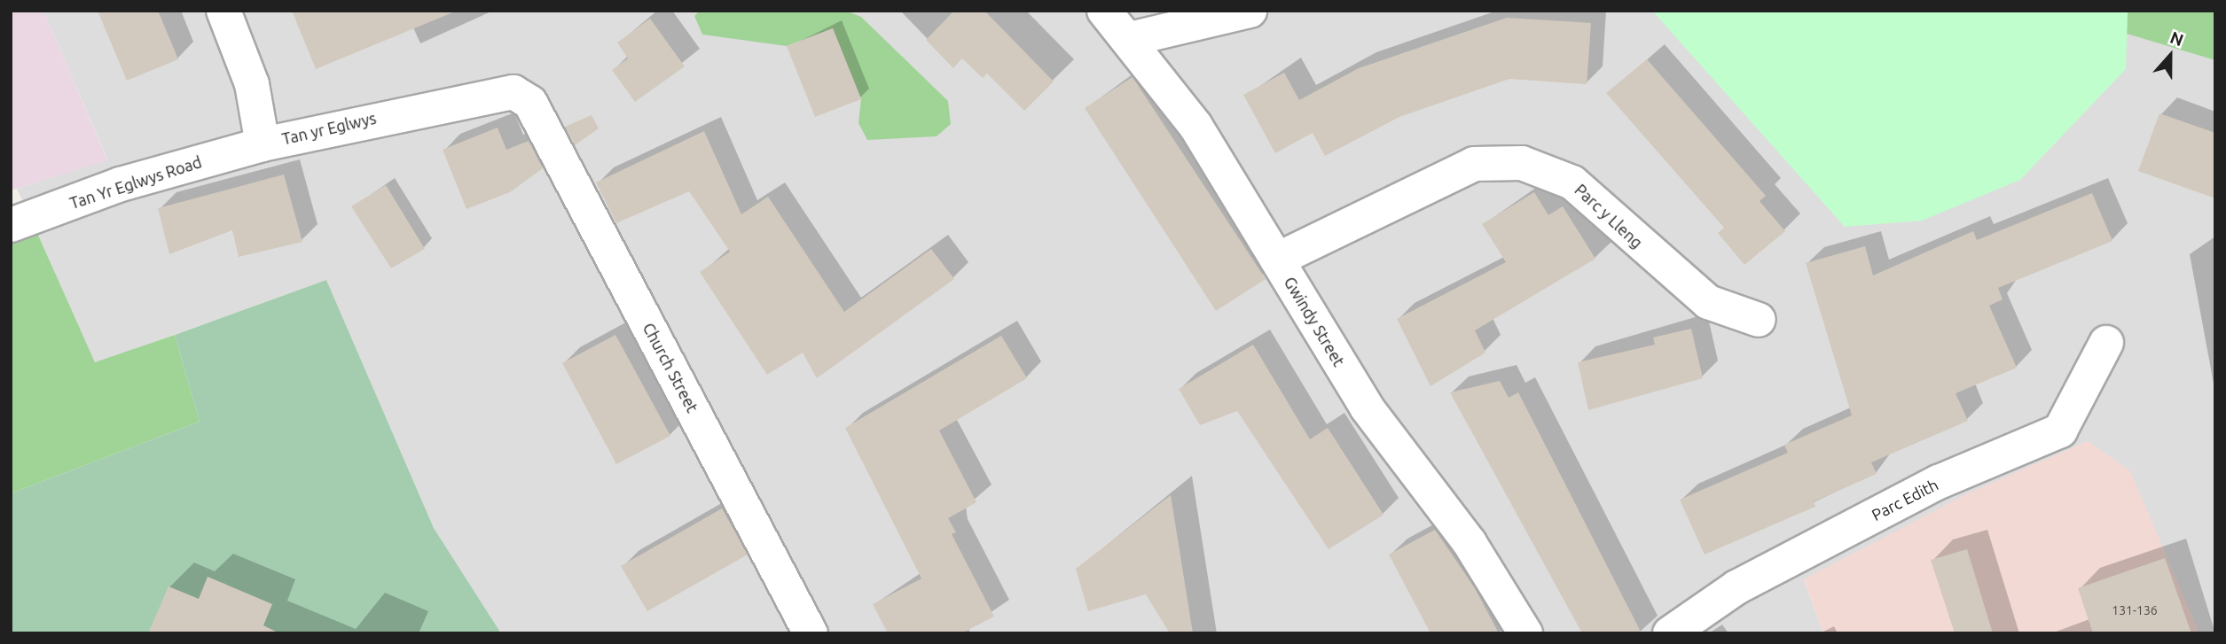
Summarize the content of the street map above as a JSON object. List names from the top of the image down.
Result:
{
  "streets": {
    "street": [
      "Tan yr Eglwys",
      "Tan Yr Eglwys Road",
      "Parc y Lleng",
      "Gwindy Street",
      "Church Street",
      "Parc Edith"
    ]
  },
  "crossings": [
    ["Tan yr Eglwys", "Tan Yr Eglwys Road"],
    ["Tan yr Eglwys", "Church Street"],
    ["Parc y Lleng", "Gwindy Street"]
  ],
  "house_numbers": ["131-136"],
  "north": "top"
}
